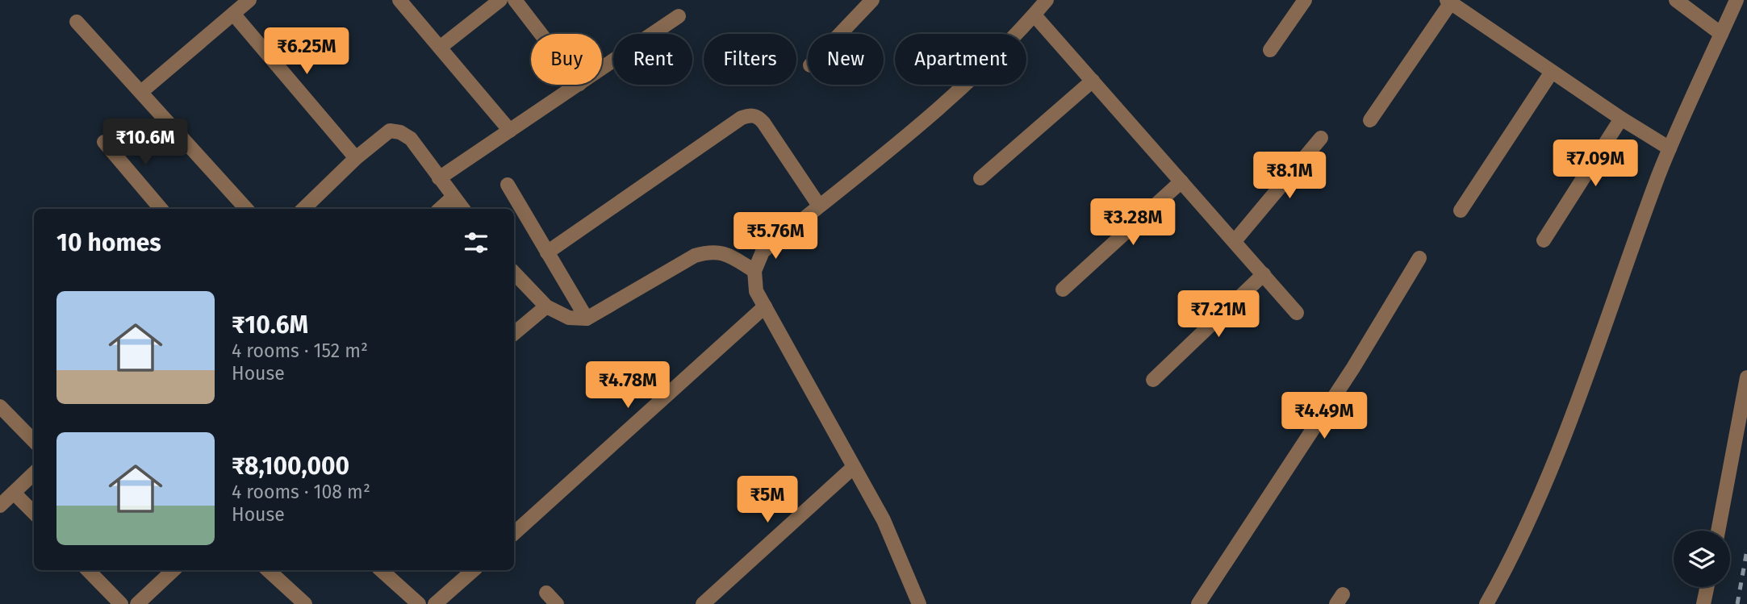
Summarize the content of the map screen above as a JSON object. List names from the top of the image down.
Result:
{
  "page": {
    "price": [
      "₹6.25M",
      "₹10.6M",
      "₹7.09M",
      "₹8.1M",
      "₹3.28M",
      "₹5.76M",
      "₹7.21M",
      "₹4.78M",
      "₹4.49M",
      "₹5M"
    ],
    "chip": [
      "Buy",
      "Rent",
      "Filters",
      "New",
      "Apartment"
    ],
    "heading": "10 homes",
    "list": [
      {
        "name": "₹10.6M",
        "note": "4 rooms · 152 m² · House"
      },
      {
        "name": "₹8,100,000",
        "note": "4 rooms · 108 m² · House"
      }
    ]
  }
}
